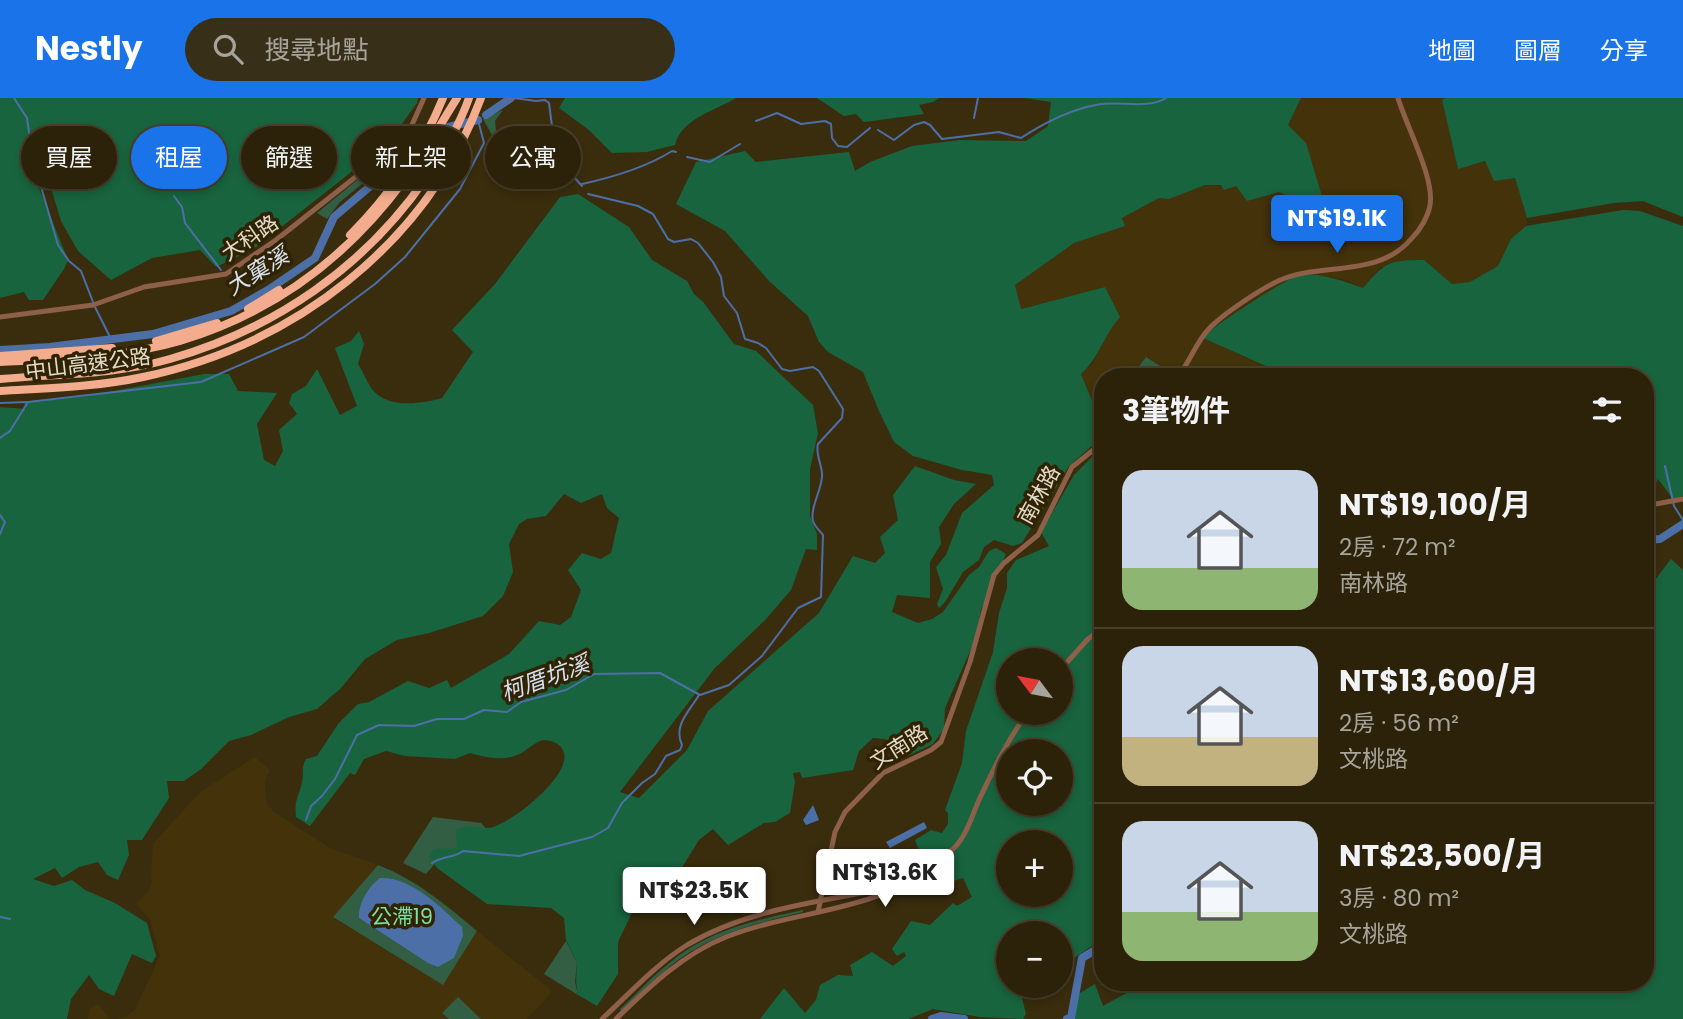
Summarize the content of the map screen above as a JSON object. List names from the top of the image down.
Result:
{
  "streets": {
    "highway": ["中山高速公路"],
    "street": ["大科路", "南林路", "文南路"]
  },
  "crossings": [
    ["南林路", "文南路"]
  ],
  "water": ["大窠溪", "柯厝坑溪"],
  "parks": ["公滯19"],
  "north": "top left",
  "page": {
    "header": "Nestly",
    "search": "搜尋地點",
    "nav": ["地圖", "圖層", "分享"],
    "chip": [
      "買屋",
      "租屋",
      "篩選",
      "新上架",
      "公寓"
    ],
    "price": ["NT$19.1K", "NT$13.6K", "NT$23.5K"],
    "heading": "3筆物件",
    "list": [
      {
        "name": "NT$19,100/月",
        "note": "2房 · 72 m² · 南林路"
      },
      {
        "name": "NT$13,600/月",
        "note": "2房 · 56 m² · 文桃路"
      },
      {
        "name": "NT$23,500/月",
        "note": "3房 · 80 m² · 文桃路"
      }
    ],
    "map_buttons": ["+", "−"]
  }
}
